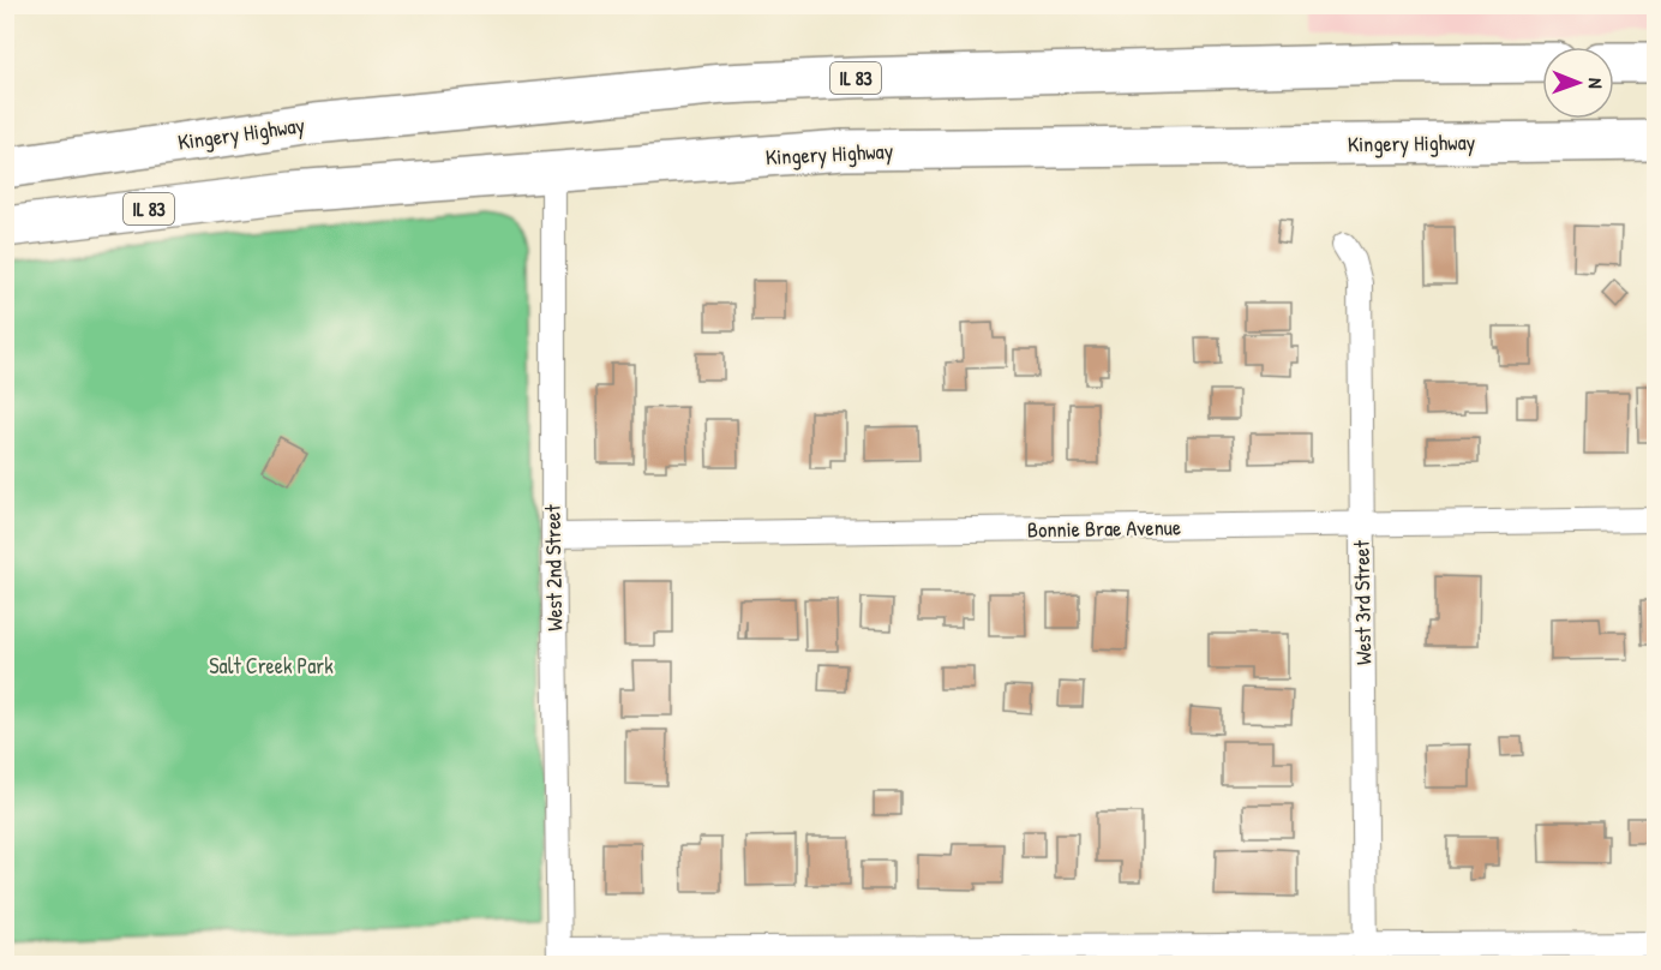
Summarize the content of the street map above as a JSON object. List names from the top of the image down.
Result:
{
  "streets": {
    "highway": ["IL 83", "Kingery Highway"],
    "street": ["Bonnie Brae Avenue", "West 2nd Street", "West 3rd Street"]
  },
  "crossings": [
    ["Kingery Highway", "West 2nd Street"],
    ["Bonnie Brae Avenue", "West 2nd Street"],
    ["Bonnie Brae Avenue", "West 3rd Street"]
  ],
  "parks": ["Salt Creek Park"],
  "north": "right"
}
